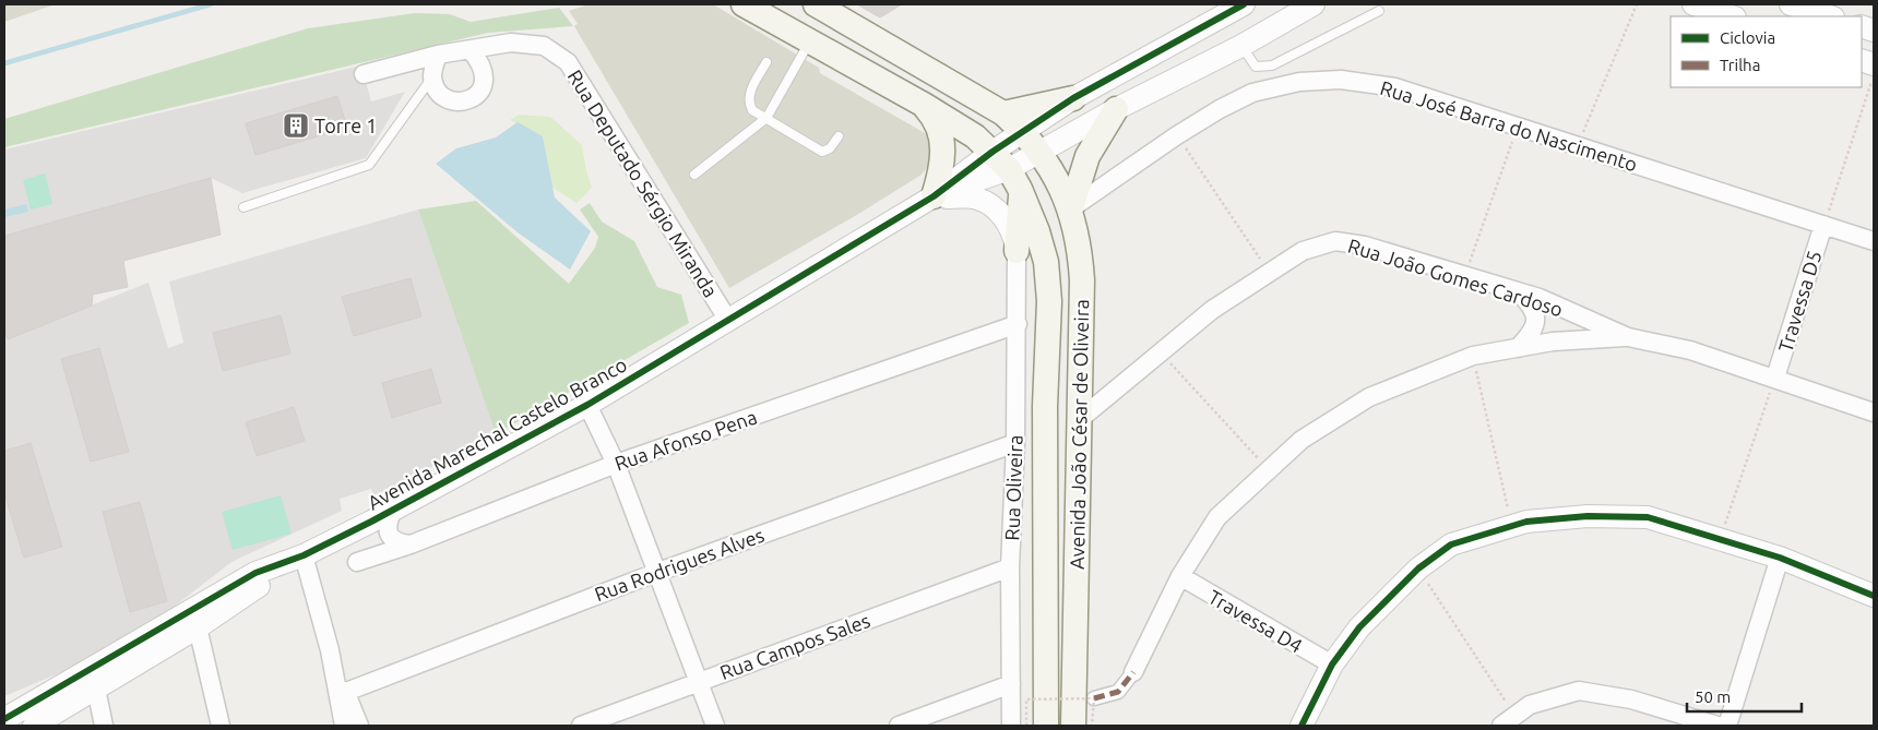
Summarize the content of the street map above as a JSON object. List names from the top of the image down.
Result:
{
  "streets": {
    "main road": ["Avenida João César de Oliveira"],
    "street": [
      "Rua José Barra do Nascimento",
      "Rua Deputado Sérgio Miranda",
      "Rua João Gomes Cardoso",
      "Travessa D5",
      "Avenida Marechal Castelo Branco",
      "Rua Afonso Pena",
      "Rua Oliveira",
      "Rua Rodrigues Alves",
      "Travessa D4",
      "Rua Campos Sales"
    ]
  },
  "crossings": [
    ["Rua José Barra do Nascimento", "Travessa D5"],
    ["Rua José Barra do Nascimento", "Avenida João César de Oliveira"],
    ["Rua Deputado Sérgio Miranda", "Avenida Marechal Castelo Branco"],
    ["Rua João Gomes Cardoso", "Travessa D5"],
    ["Rua João Gomes Cardoso", "Avenida João César de Oliveira"],
    ["Avenida Marechal Castelo Branco", "Avenida João César de Oliveira"],
    ["Rua Afonso Pena", "Rua Oliveira"],
    ["Rua Oliveira", "Rua Rodrigues Alves"],
    ["Rua Oliveira", "Rua Campos Sales"]
  ],
  "places": {
    "building": ["Torre 1"]
  },
  "legend": ["Ciclovia", "Trilha"],
  "scale_bar": "50 m"
}
